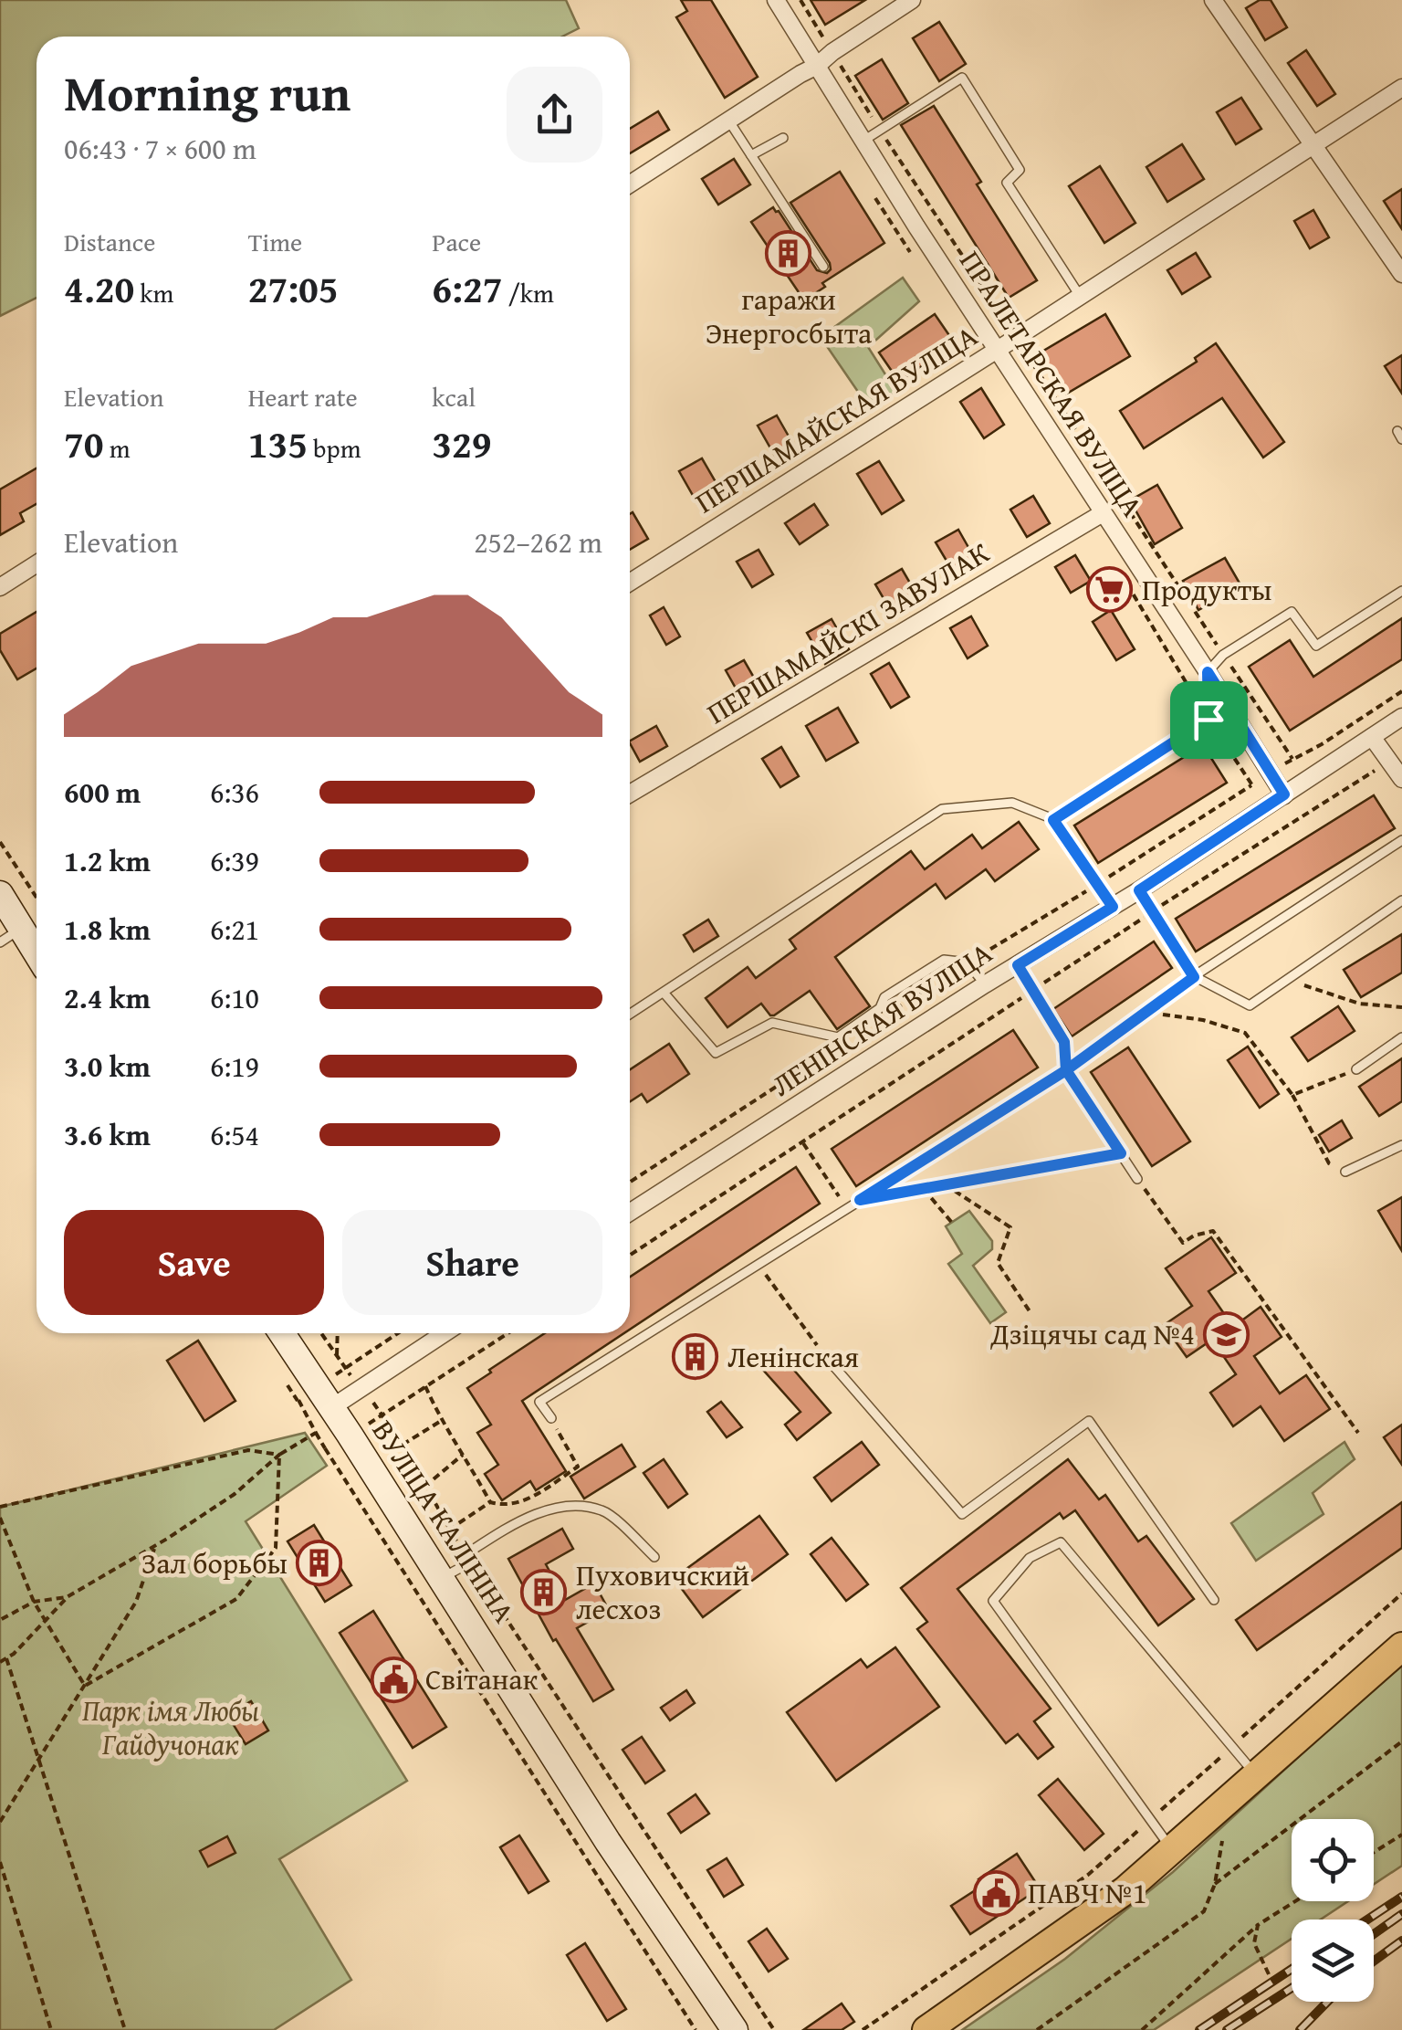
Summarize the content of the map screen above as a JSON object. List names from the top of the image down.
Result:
{
  "streets": {
    "main road": ["ВУЛІЦА КАЛІНІНА"],
    "street": [
      "ПРАЛЕТАРСКАЯ ВУЛІЦА",
      "ПЕРШАМАЙСКАЯ ВУЛІЦА",
      "ПЕРШАМАЙСКІ ЗАВУЛАК",
      "ЛЕНІНСКАЯ ВУЛІЦА"
    ]
  },
  "crossings": [
    ["ПРАЛЕТАРСКАЯ ВУЛІЦА", "ПЕРШАМАЙСКАЯ ВУЛІЦА"],
    ["ПРАЛЕТАРСКАЯ ВУЛІЦА", "ПЕРШАМАЙСКІ ЗАВУЛАК"],
    ["ПРАЛЕТАРСКАЯ ВУЛІЦА", "ЛЕНІНСКАЯ ВУЛІЦА"]
  ],
  "parks": ["Парк імя Любы Гайдучонак"],
  "places": {
    "building": [
      "гаражи Энергосбыта",
      "Ленінская",
      "Зал борьбы",
      "Пуховичский лесхоз"
    ],
    "supermarket": ["Продукты"],
    "school or university": ["Дзіцячы сад №4"],
    "public building": ["Світанак", "ПАВЧ №1"]
  },
  "page": {
    "heading": ["Morning run", "06:43 · 7 × 600 m"],
    "stats": [
      ["Distance", "4.20 km"],
      ["Time", "27:05"],
      ["Pace", "6:27 /km"],
      ["Elevation", "70 m"],
      ["Heart rate", "135 bpm"],
      ["kcal", "329"]
    ],
    "chart": ["Elevation", "252–262 m"],
    "list": [
      {
        "name": "600 m",
        "note": "6:36"
      },
      {
        "name": "1.2 km",
        "note": "6:39"
      },
      {
        "name": "1.8 km",
        "note": "6:21"
      },
      {
        "name": "2.4 km",
        "note": "6:10"
      },
      {
        "name": "3.0 km",
        "note": "6:19"
      },
      {
        "name": "3.6 km",
        "note": "6:54"
      }
    ],
    "buttons": ["Save", "Share"]
  }
}
